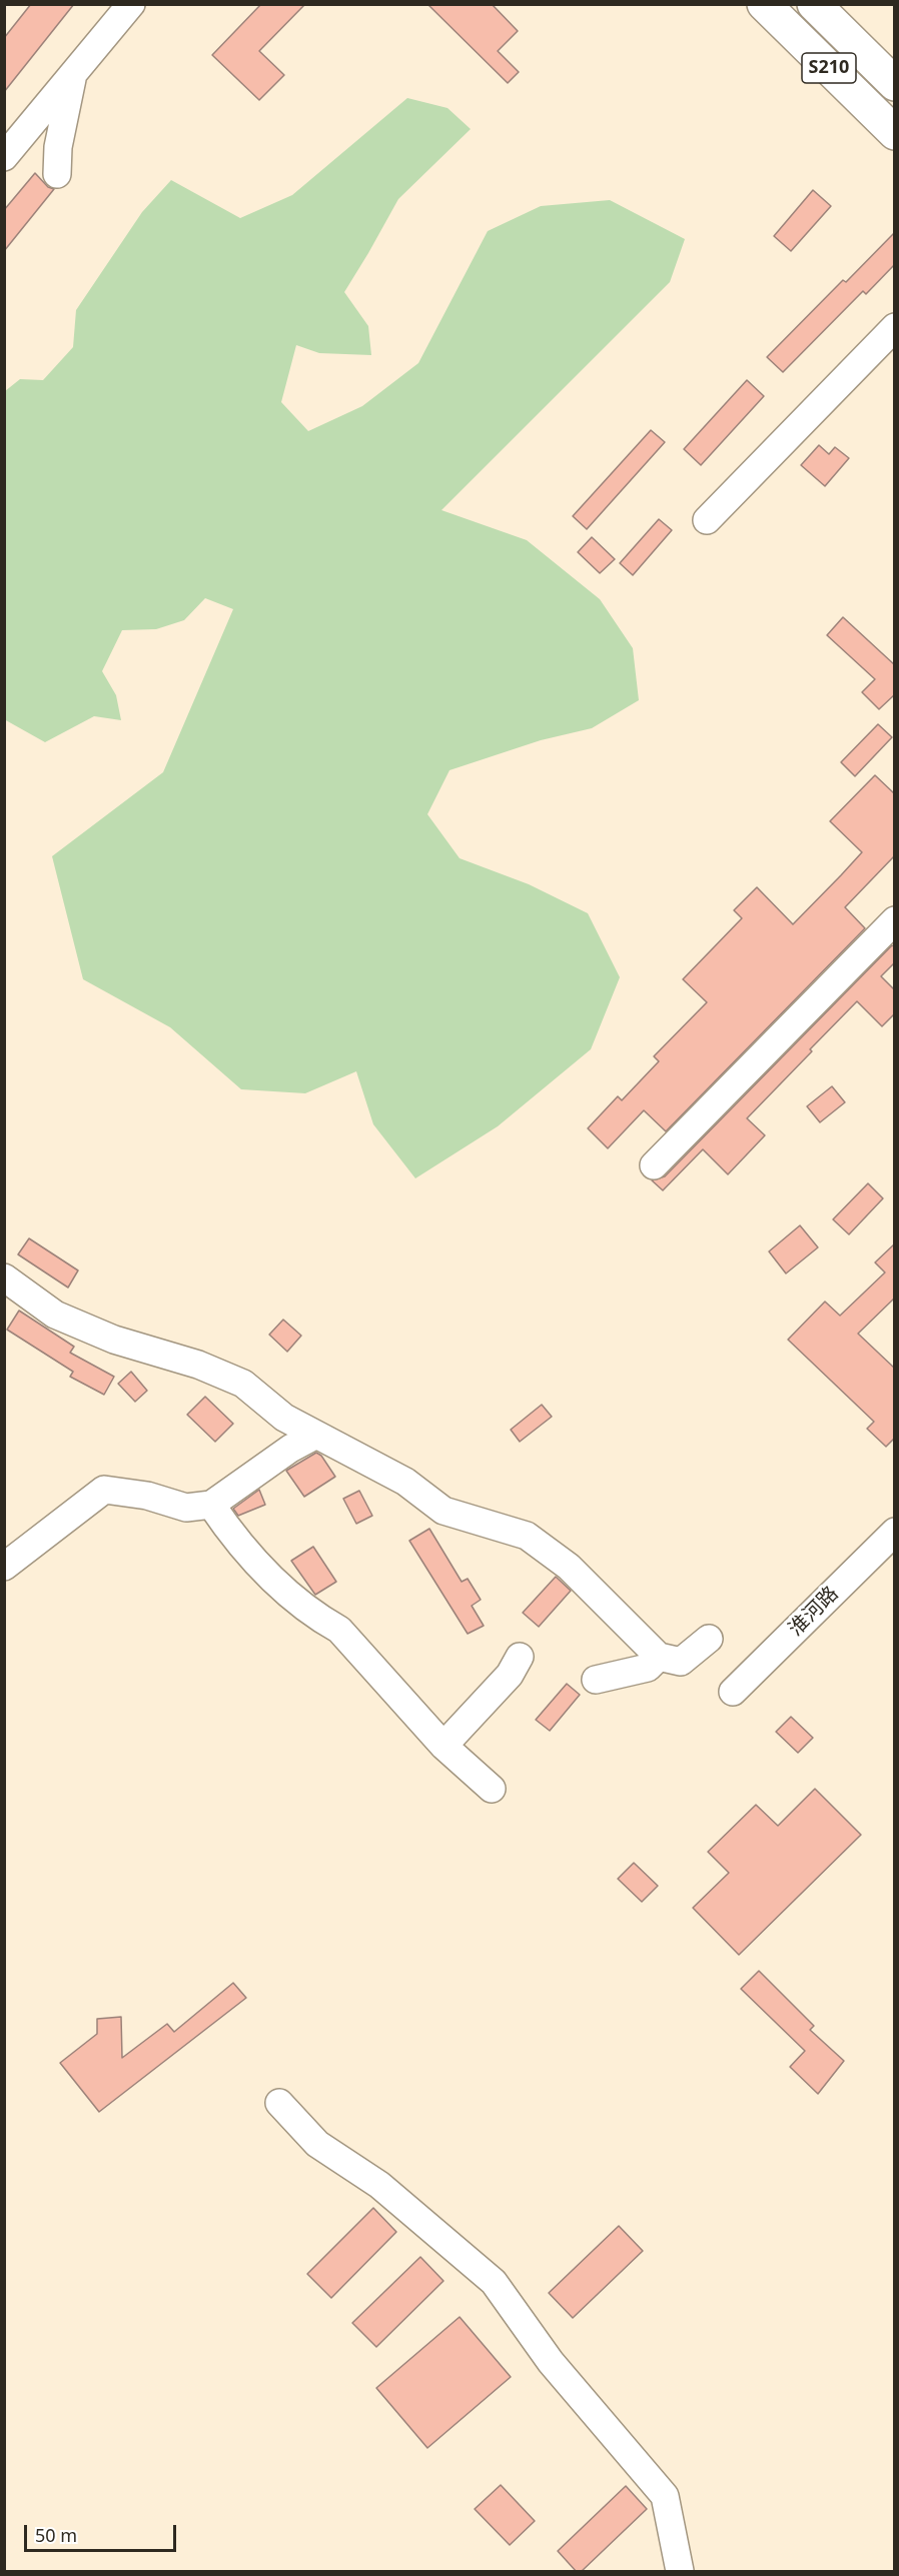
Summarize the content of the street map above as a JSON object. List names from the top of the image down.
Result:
{
  "streets": {
    "main road": ["S210"],
    "street": ["淮河路"]
  },
  "scale_bar": "50 m"
}
